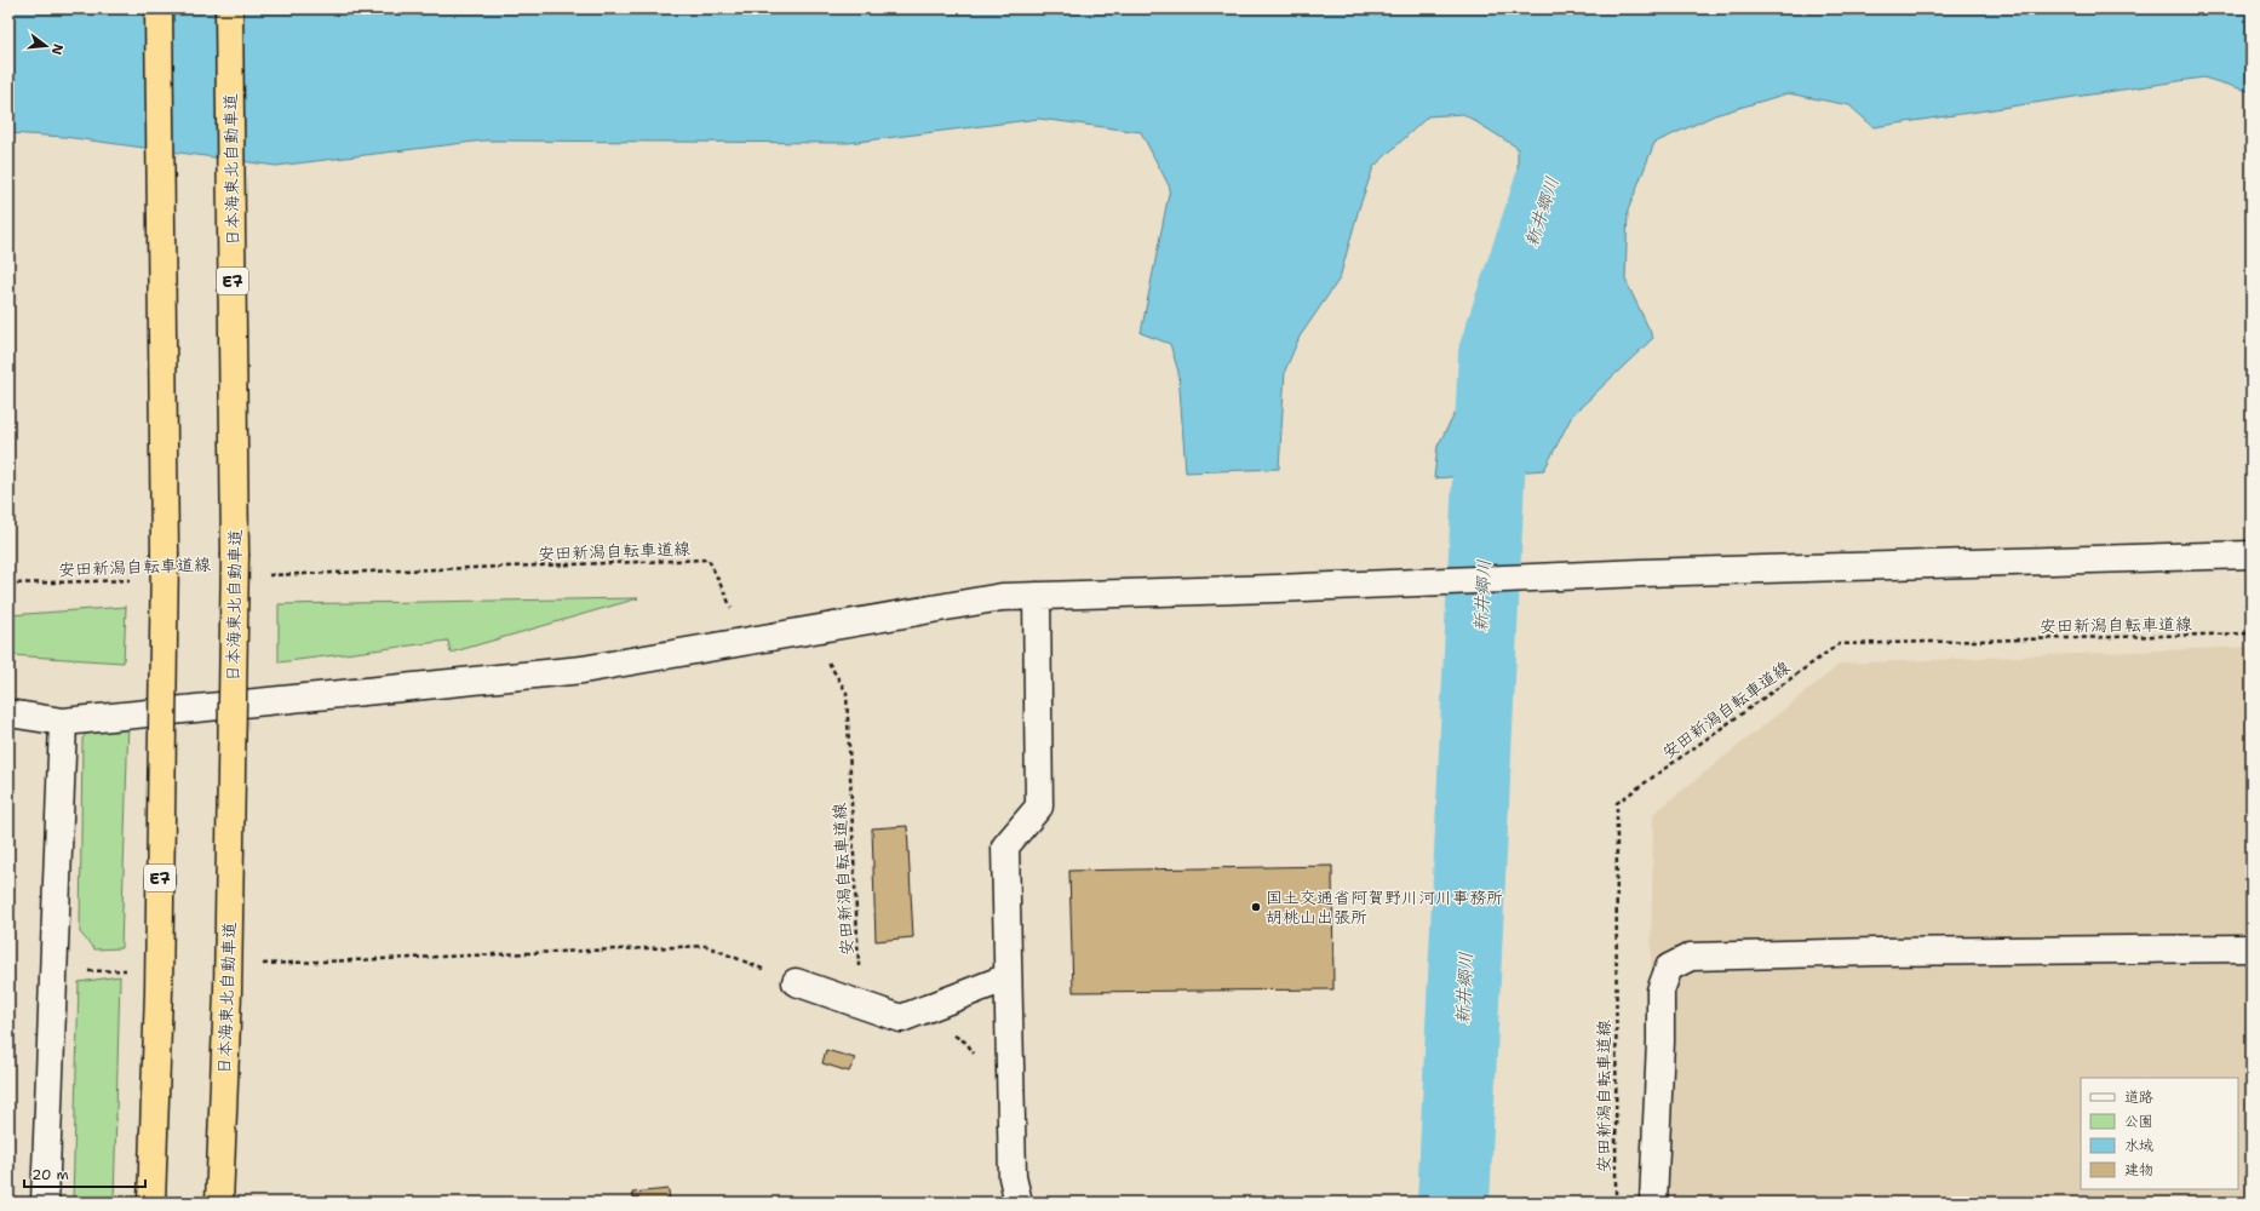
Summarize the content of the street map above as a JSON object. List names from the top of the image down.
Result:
{
  "streets": {
    "highway": ["日本海東北自動車道", "E7"],
    "path": ["安田新潟自転車道線"]
  },
  "water": ["新井郷川"],
  "places": ["国土交通省阿賀野川河川事務所 胡桃山出張所"],
  "legend": [
    "道路",
    "公園",
    "水域",
    "建物"
  ],
  "scale_bar": "20 m",
  "north": "right"
}
